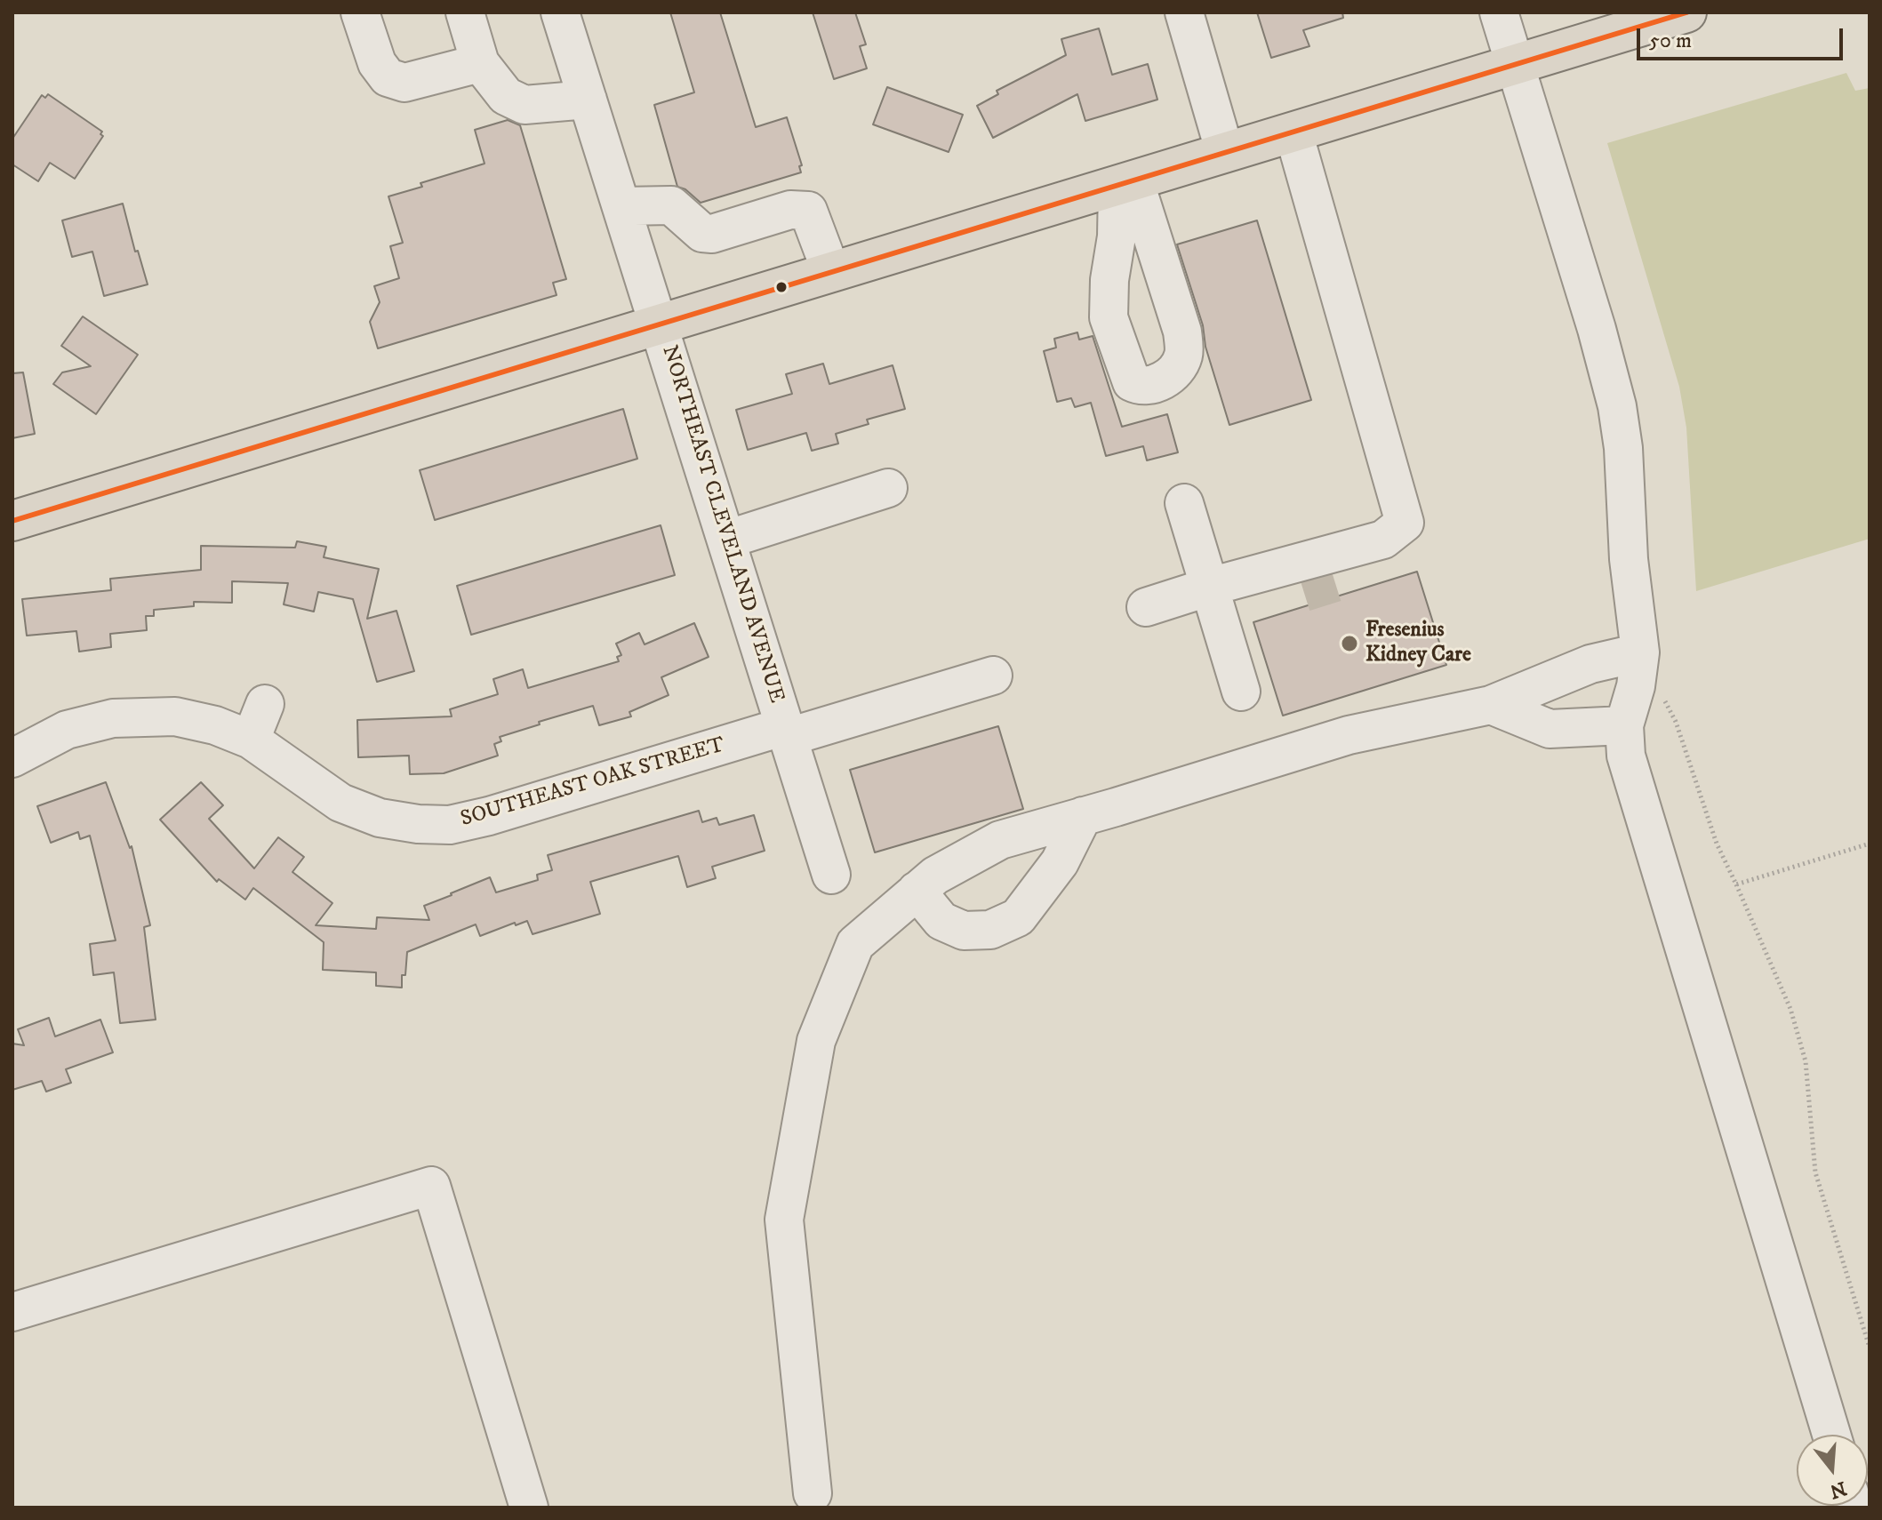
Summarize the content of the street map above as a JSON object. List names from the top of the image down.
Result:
{
  "streets": {
    "street": ["NORTHEAST CLEVELAND AVENUE", "SOUTHEAST OAK STREET"]
  },
  "crossings": [
    ["NORTHEAST CLEVELAND AVENUE", "SOUTHEAST OAK STREET"]
  ],
  "places": ["Fresenius Kidney Care"],
  "scale_bar": "50 m",
  "north": "bottom"
}
